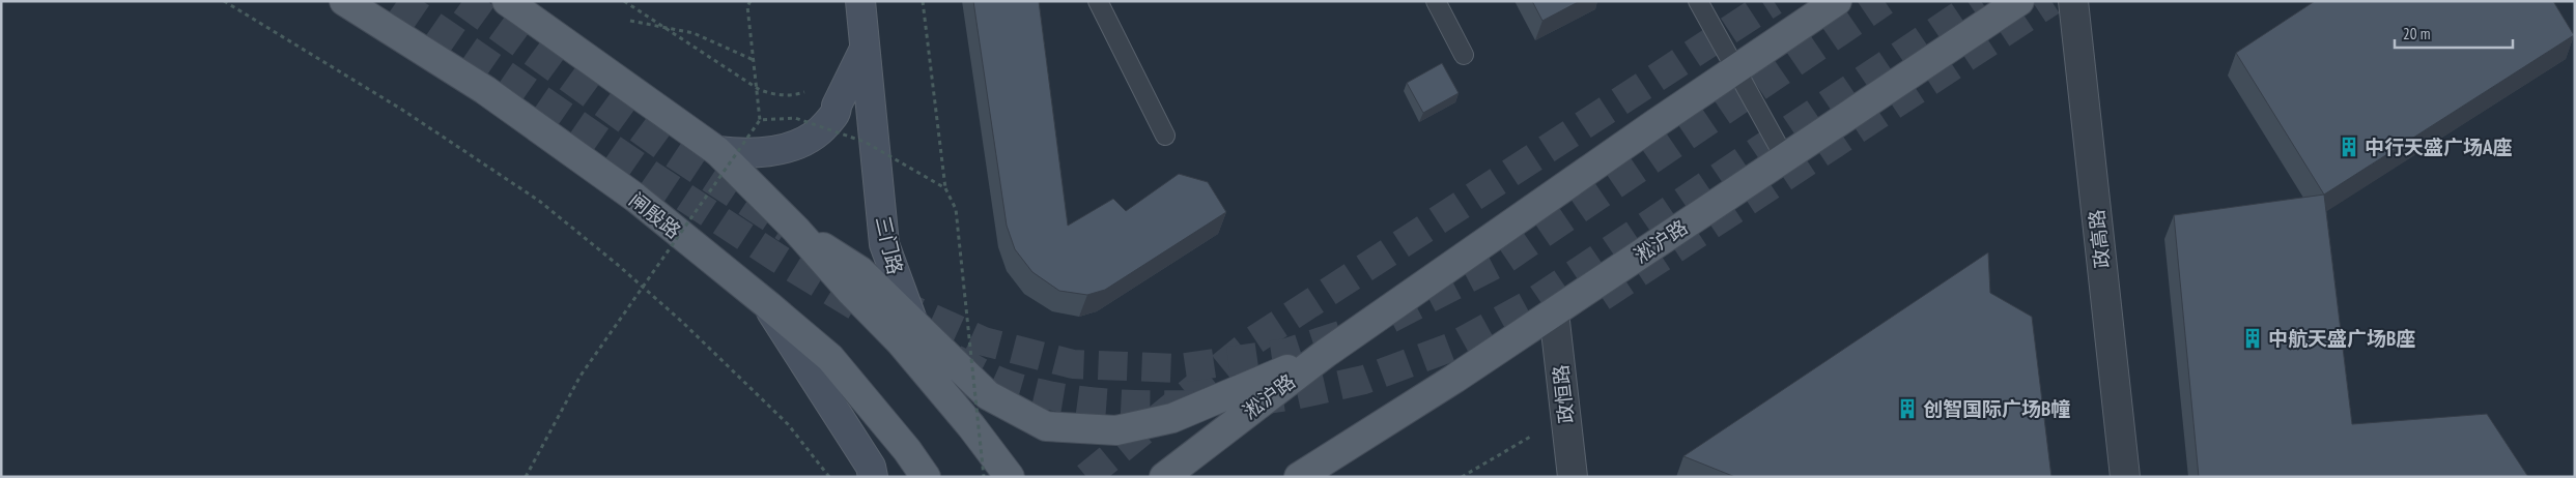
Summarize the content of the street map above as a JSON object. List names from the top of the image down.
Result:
{
  "streets": {
    "main road": ["闸殷路", "淞沪路"],
    "street": ["政高路", "三门路", "政恒路"]
  },
  "crossings": [
    ["淞沪路", "政恒路"]
  ],
  "places": {
    "building": ["中行天盛广场A座", "中航天盛广场B座", "创智国际广场B幢"]
  },
  "scale_bar": "20 m"
}
